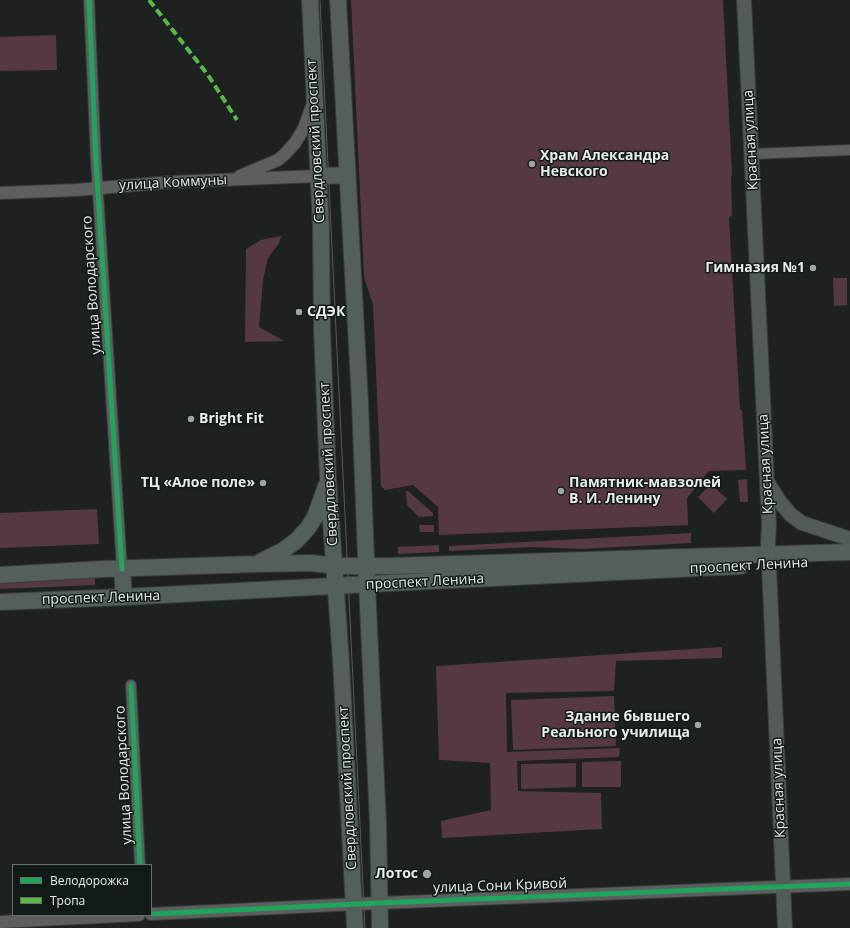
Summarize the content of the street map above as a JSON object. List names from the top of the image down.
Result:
{
  "streets": {
    "main road": [
      "Красная улица",
      "Свердловский проспект",
      "улица Коммуны",
      "улица Володарского",
      "проспект Ленина"
    ],
    "street": ["улица Сони Кривой"]
  },
  "crossings": [
    ["Красная улица", "проспект Ленина"],
    ["Красная улица", "улица Сони Кривой"],
    ["Свердловский проспект", "улица Коммуны"],
    ["Свердловский проспект", "проспект Ленина"],
    ["Свердловский проспект", "улица Сони Кривой"],
    ["улица Коммуны", "улица Володарского"],
    ["улица Володарского", "проспект Ленина"]
  ],
  "places": [
    "Храм Александра Невского",
    "Гимназия №1",
    "СДЭК",
    "Bright Fit",
    "ТЦ «Алое поле»",
    "Памятник-мавзолей В. И. Ленину",
    "Здание бывшего Реального училища",
    "Лотос"
  ],
  "legend": ["Велодорожка", "Тропа"]
}
